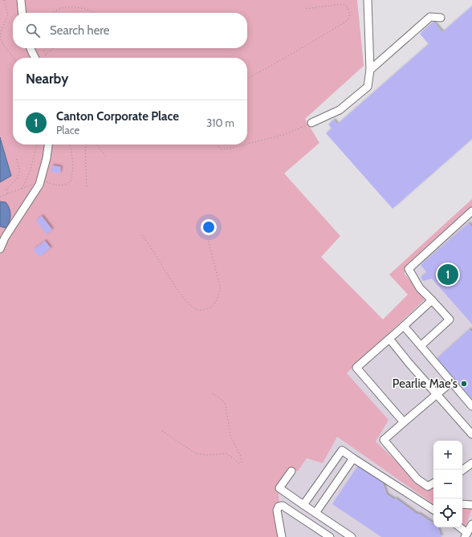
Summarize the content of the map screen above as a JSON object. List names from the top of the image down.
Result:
{
  "places": ["Pearlie Mae's"],
  "page": {
    "search": "Search here",
    "heading": "Nearby",
    "list": [
      {
        "mark": "1",
        "name": "Canton Corporate Place",
        "note": "Place",
        "value": "310 m"
      }
    ],
    "pins": "1",
    "map_buttons": ["+", "−"]
  }
}
